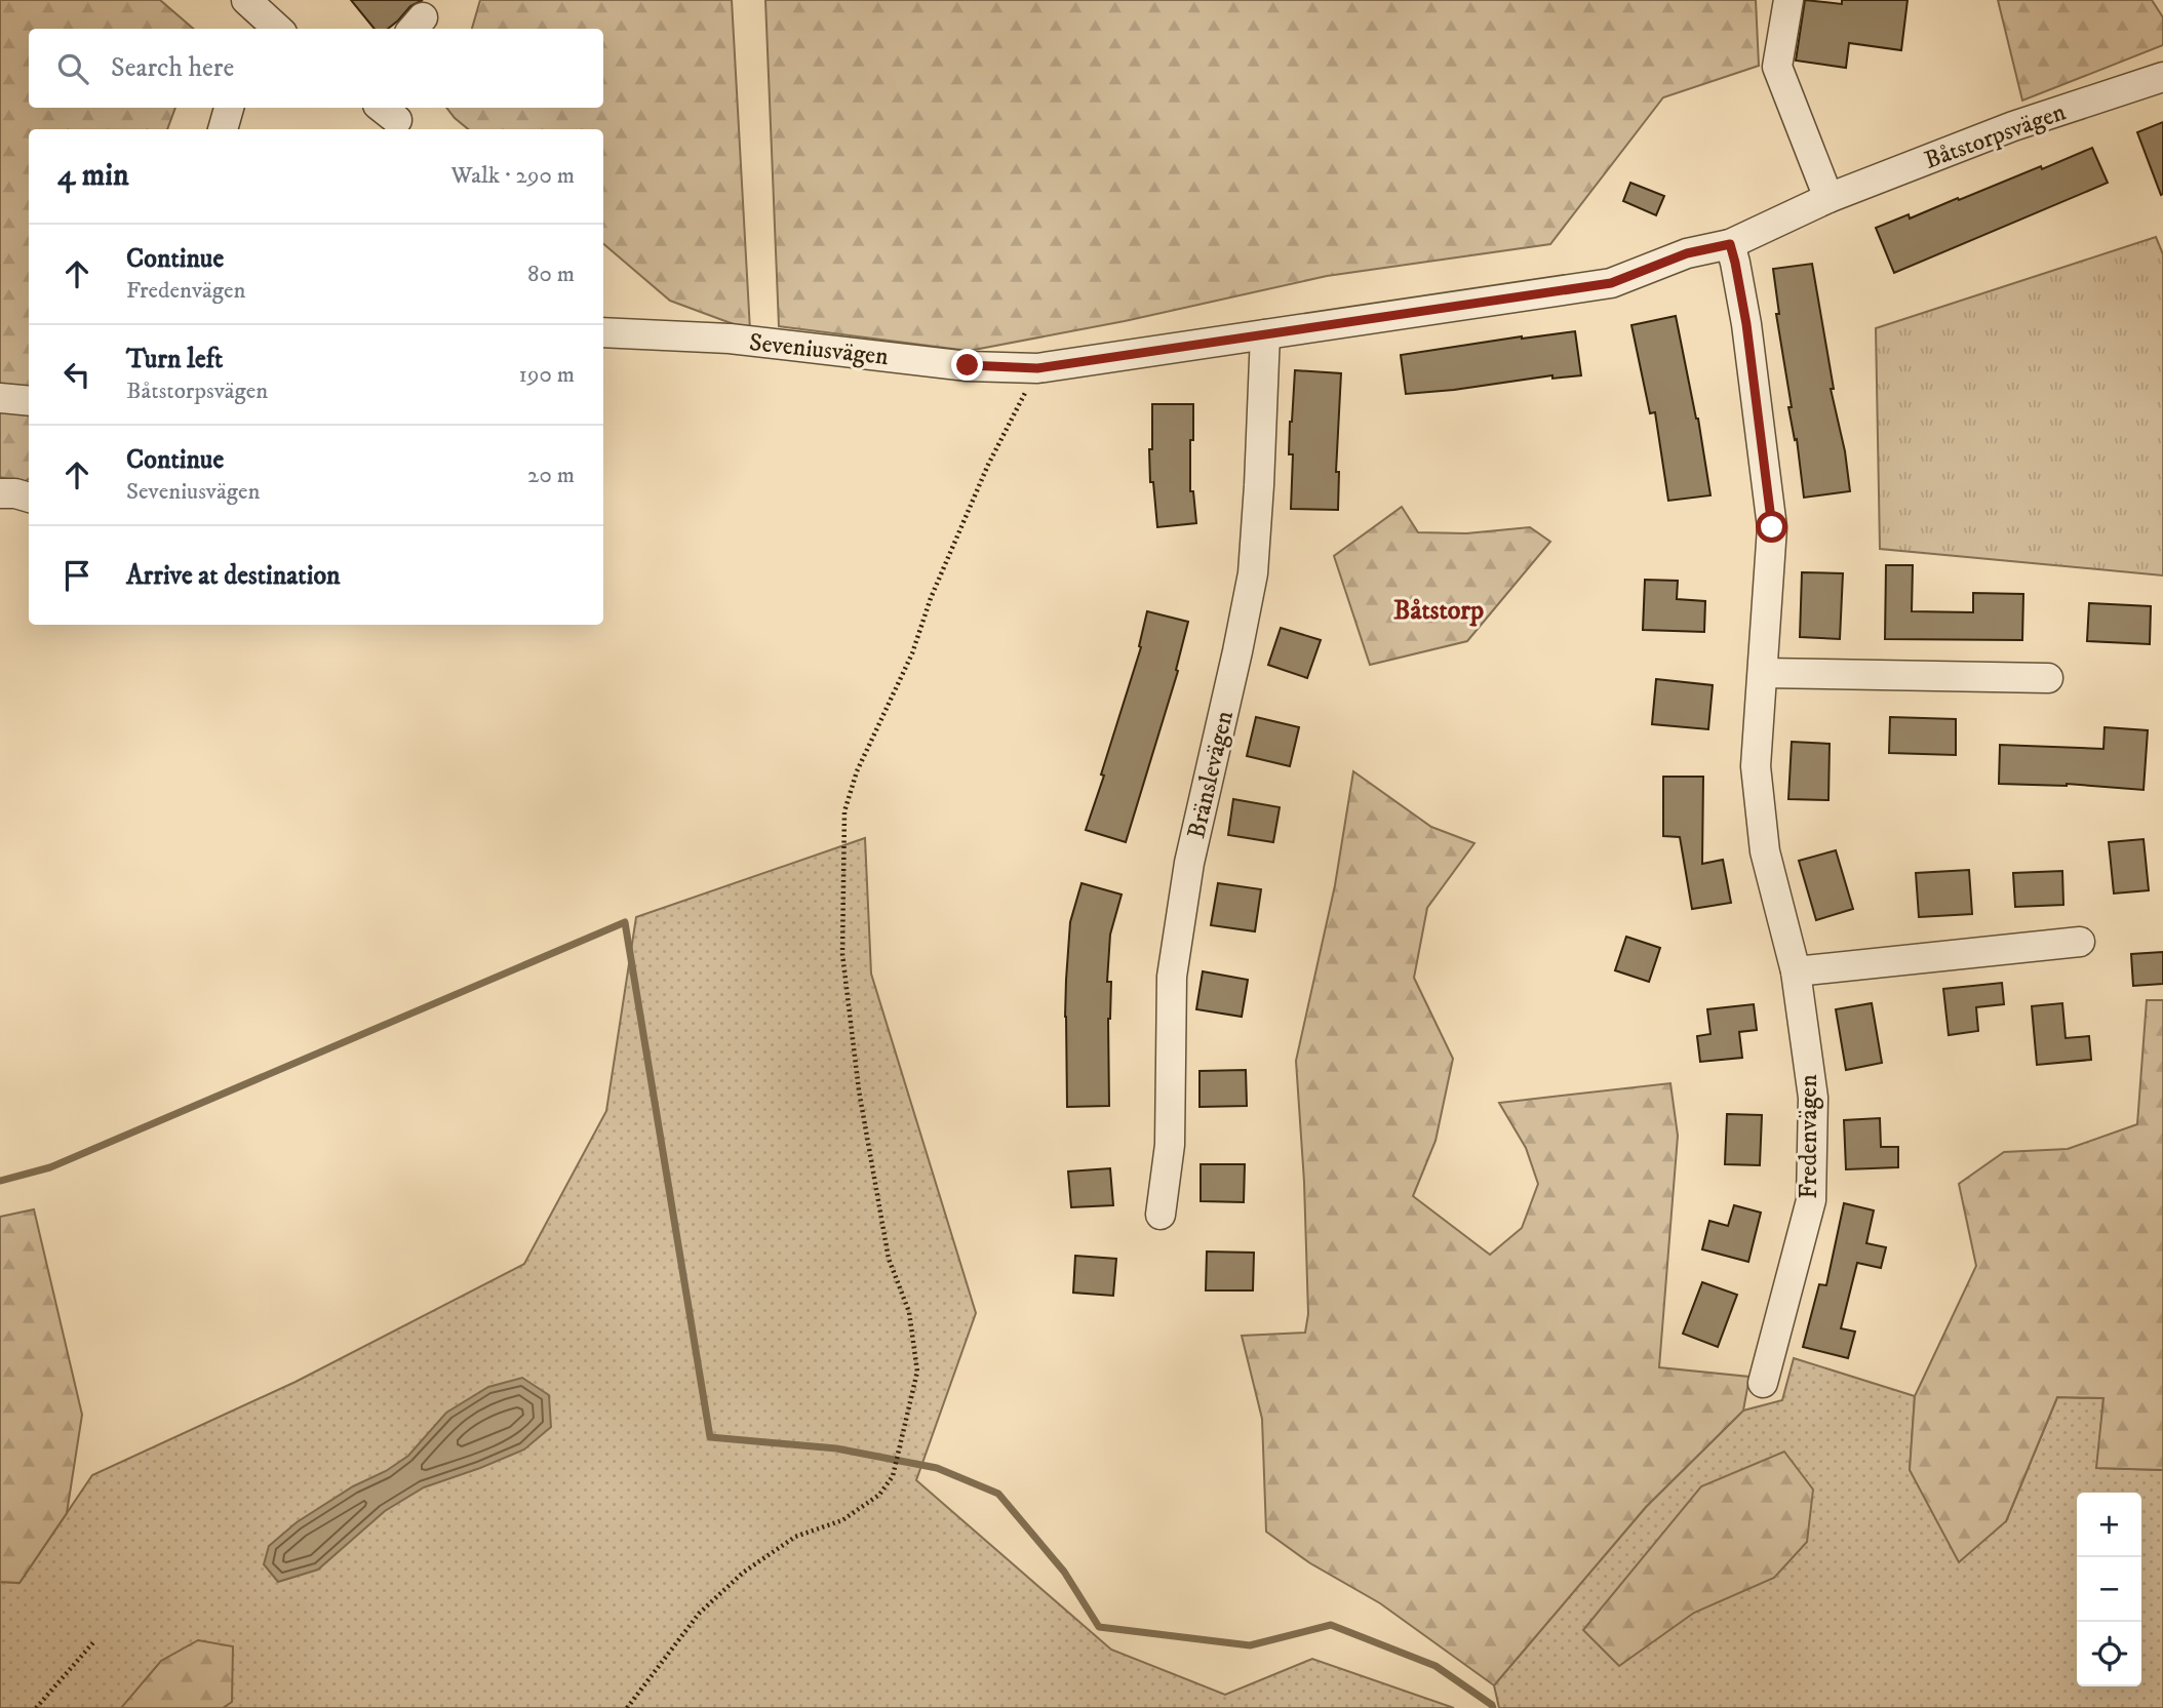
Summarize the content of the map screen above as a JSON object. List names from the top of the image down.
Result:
{
  "streets": {
    "street": [
      "Båtstorpsvägen",
      "Seveniusvägen",
      "Bränslevägen",
      "Fredenvägen"
    ]
  },
  "crossings": [
    ["Båtstorpsvägen", "Seveniusvägen"],
    ["Båtstorpsvägen", "Bränslevägen"],
    ["Båtstorpsvägen", "Fredenvägen"]
  ],
  "districts": ["Båtstorp"],
  "page": {
    "search": "Search here",
    "heading": ["4 min", "Walk · 290 m"],
    "list": [
      ["Continue", "Fredenvägen", "80 m"],
      ["Turn left", "Båtstorpsvägen", "190 m"],
      ["Continue", "Seveniusvägen", "20 m"],
      "Arrive at destination"
    ],
    "map_buttons": ["+", "−"]
  }
}
